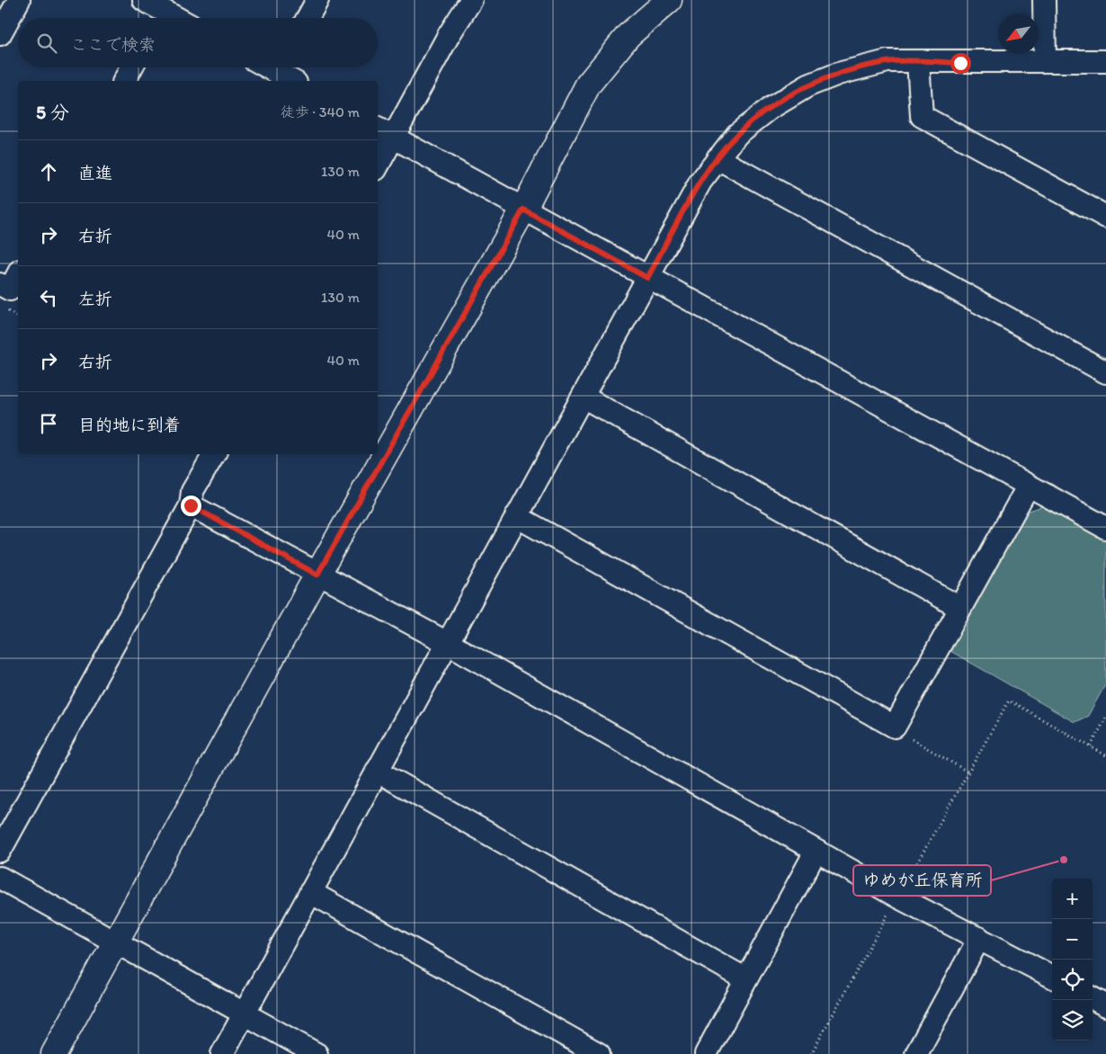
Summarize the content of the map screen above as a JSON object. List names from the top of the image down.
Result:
{
  "places": ["ゆめが丘保育所"],
  "north": "bottom left",
  "page": {
    "search": "ここで検索",
    "heading": ["5 分", "徒歩 · 340 m"],
    "list": [
      ["直進", "130 m"],
      ["右折", "40 m"],
      ["左折", "130 m"],
      ["右折", "40 m"],
      "目的地に到着"
    ],
    "map_buttons": ["+", "−"]
  }
}
